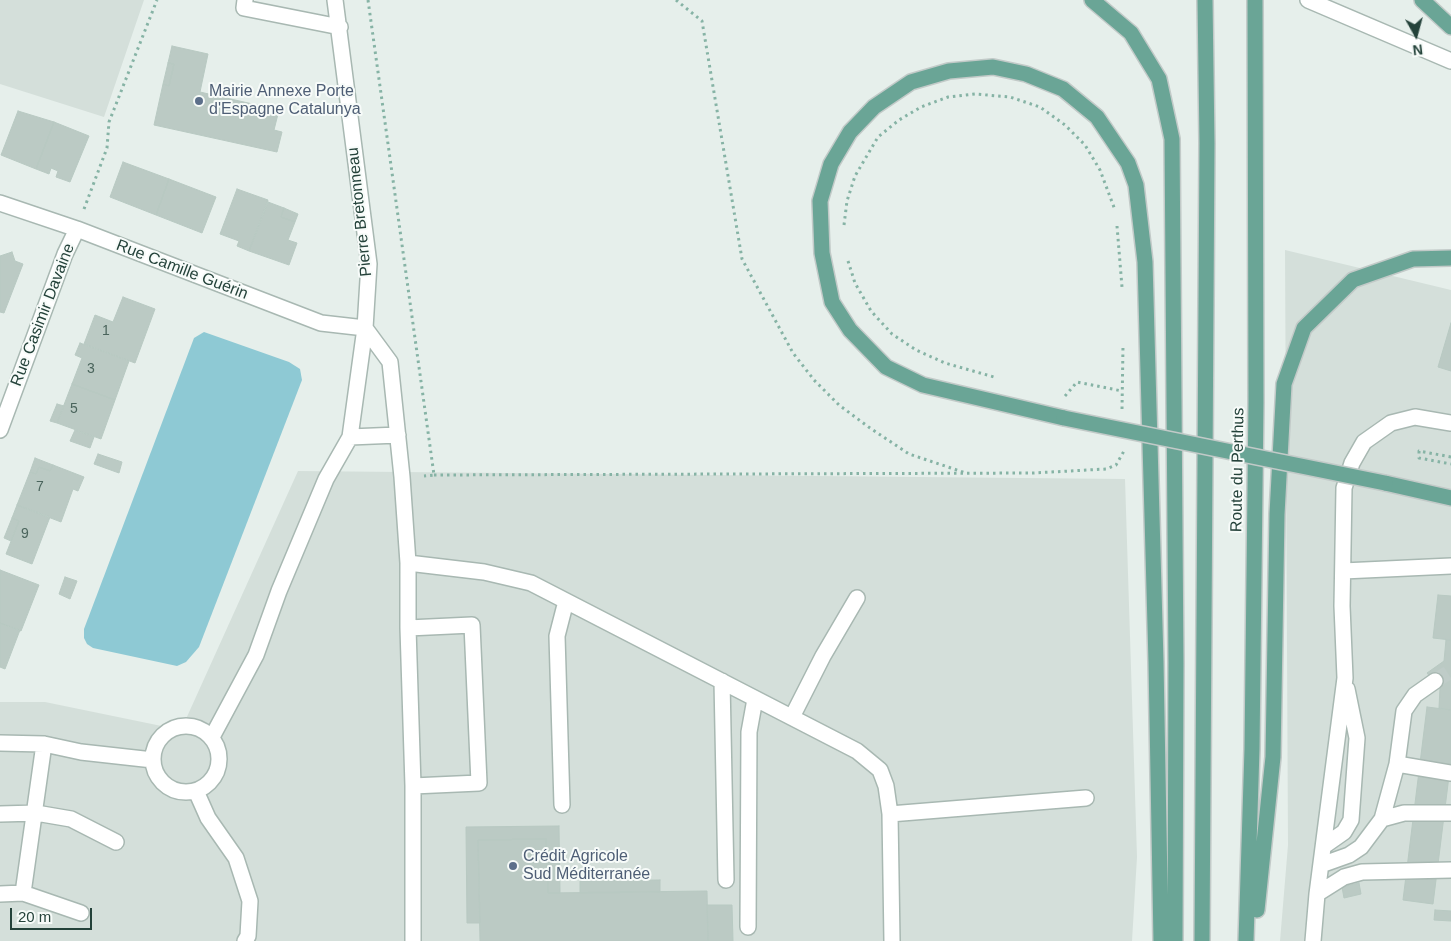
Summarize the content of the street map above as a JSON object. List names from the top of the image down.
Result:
{
  "streets": {
    "main road": ["Route du Perthus"],
    "street": ["Pierre Bretonneau", "Rue Camille Guérin", "Rue Casimir Davaine"]
  },
  "crossings": [
    ["Pierre Bretonneau", "Rue Camille Guérin"],
    ["Rue Camille Guérin", "Rue Casimir Davaine"]
  ],
  "places": ["Mairie Annexe Porte d'Espagne Catalunya", "Crédit Agricole Sud Méditerranée"],
  "house_numbers": [
    "1",
    "3",
    "5",
    "7",
    "9"
  ],
  "scale_bar": "20 m",
  "north": "bottom"
}
